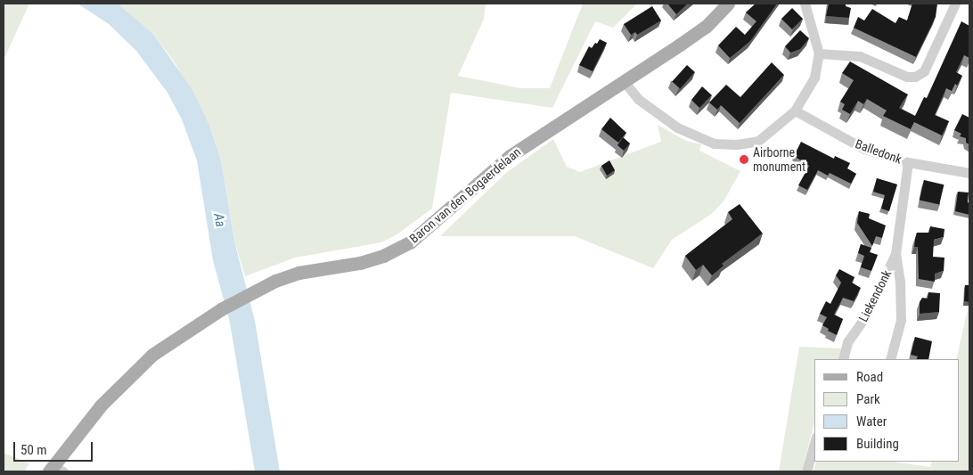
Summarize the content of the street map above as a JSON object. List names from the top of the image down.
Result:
{
  "streets": {
    "main road": ["Baron van den Bogaerdelaan"],
    "street": ["Balledonk", "Liekendonk"]
  },
  "crossings": [
    ["Balledonk", "Liekendonk"]
  ],
  "water": ["Aa"],
  "places": ["Airborne monument"],
  "legend": [
    "Road",
    "Park",
    "Water",
    "Building"
  ],
  "scale_bar": "50 m"
}
